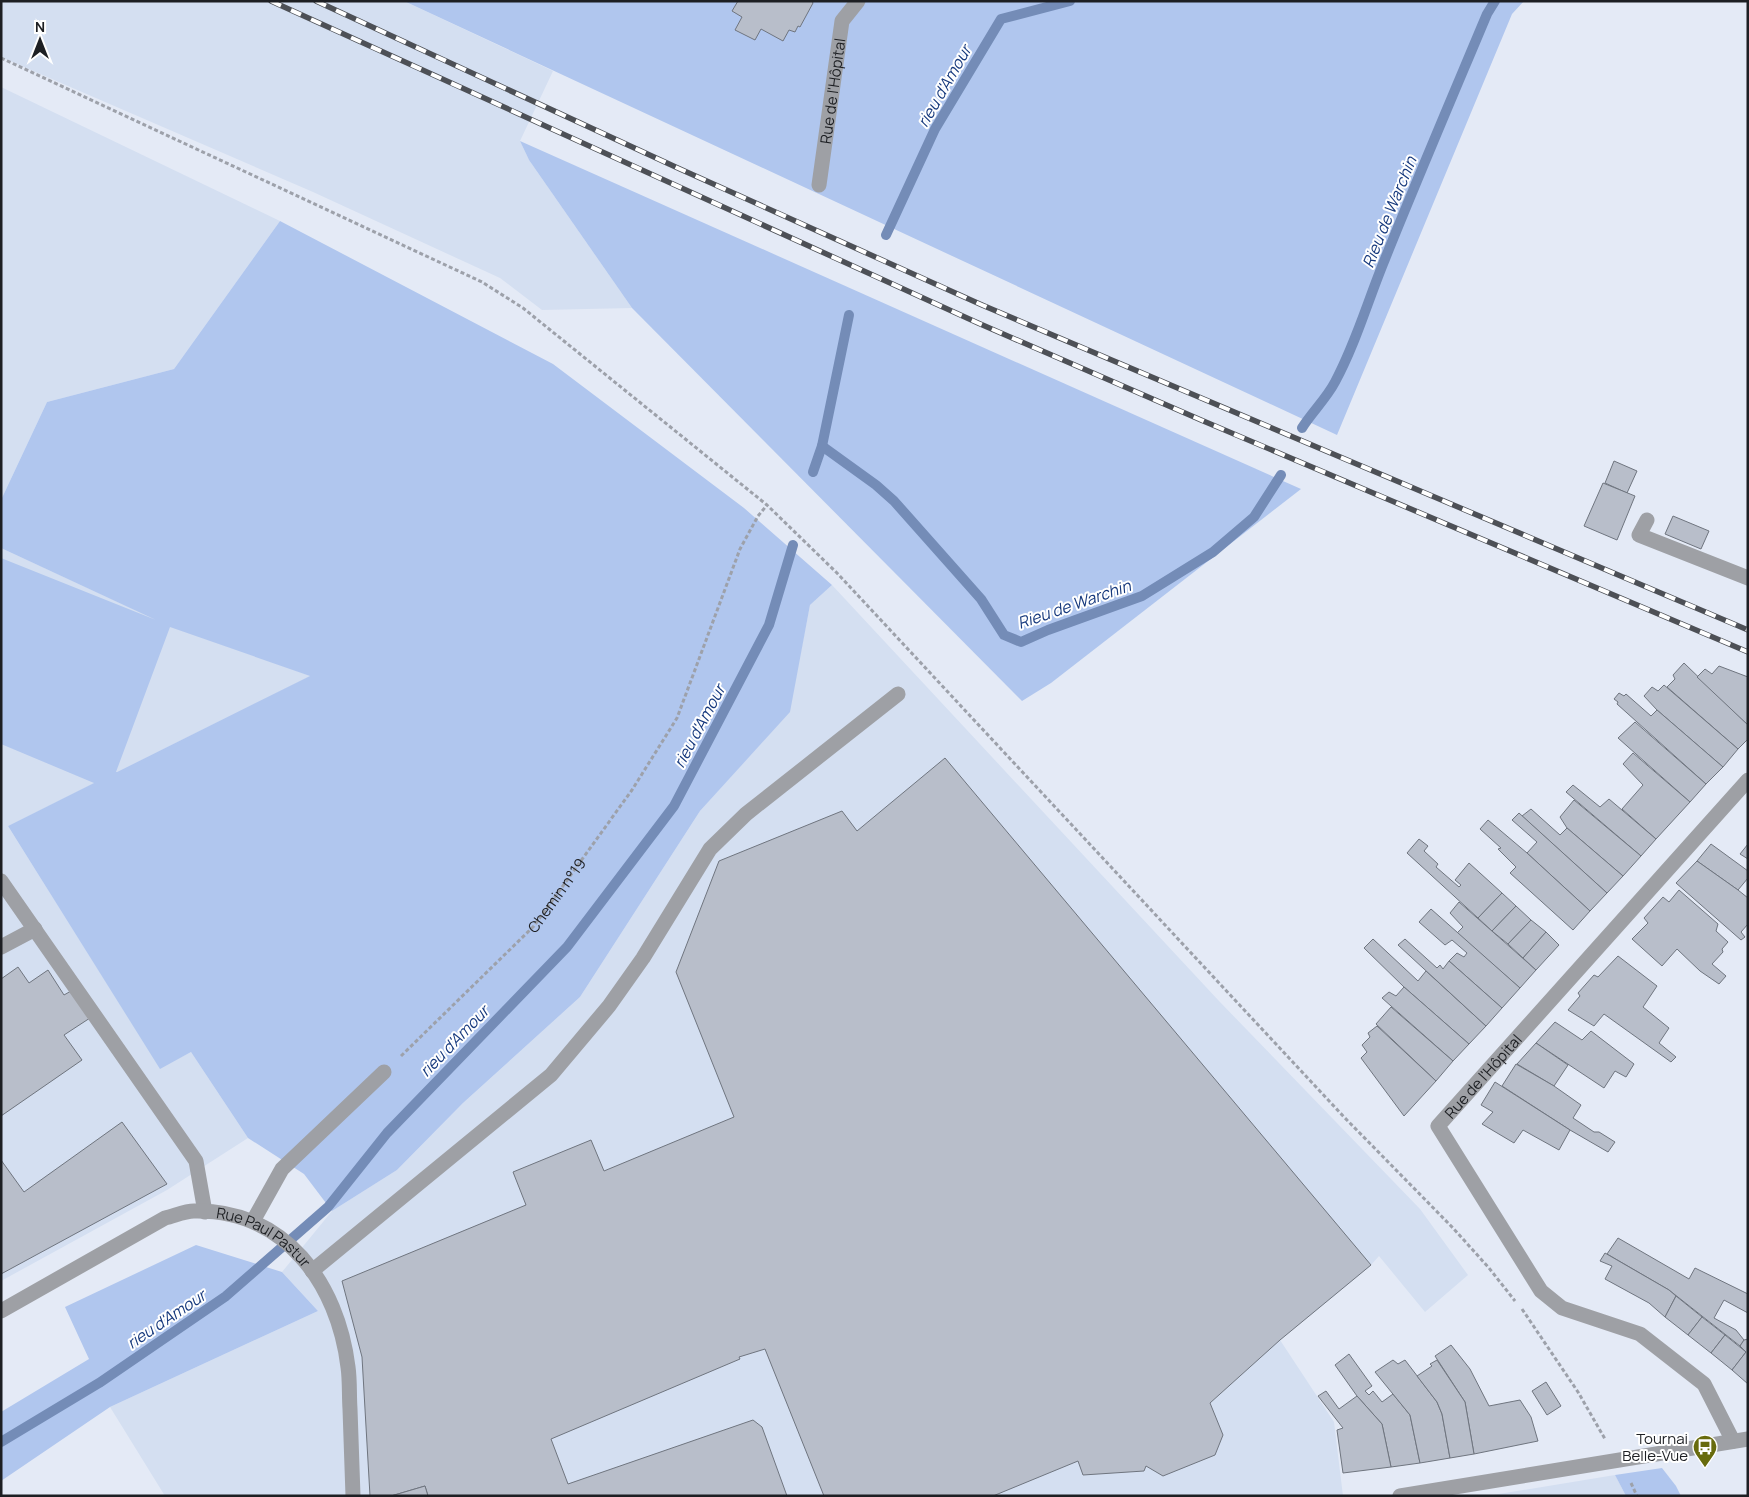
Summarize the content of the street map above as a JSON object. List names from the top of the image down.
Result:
{
  "streets": {
    "street": ["Rue de l'Hôpital", "Rue Paul Pastur"],
    "path": ["Chemin n°19"]
  },
  "water": ["rieu d'Amour", "Rieu de Warchin"],
  "places": {
    "bus stop": ["Tournai Belle-Vue"]
  },
  "north": "top"
}
